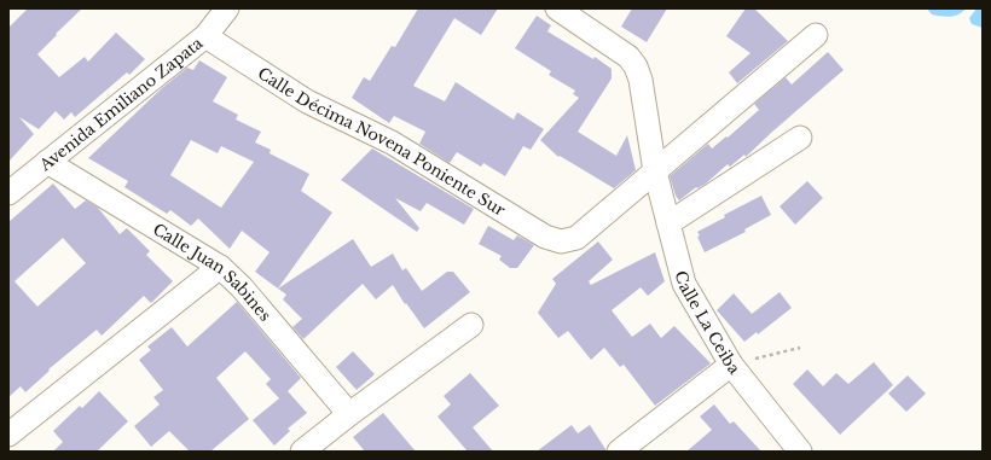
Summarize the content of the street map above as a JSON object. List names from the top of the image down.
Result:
{
  "streets": {
    "street": [
      "Avenida Emiliano Zapata",
      "Calle Décima Novena Poniente Sur",
      "Calle Juan Sabines",
      "Calle La Ceiba"
    ]
  },
  "crossings": [
    ["Avenida Emiliano Zapata", "Calle Décima Novena Poniente Sur"],
    ["Avenida Emiliano Zapata", "Calle Juan Sabines"],
    ["Calle Décima Novena Poniente Sur", "Calle La Ceiba"]
  ]
}
